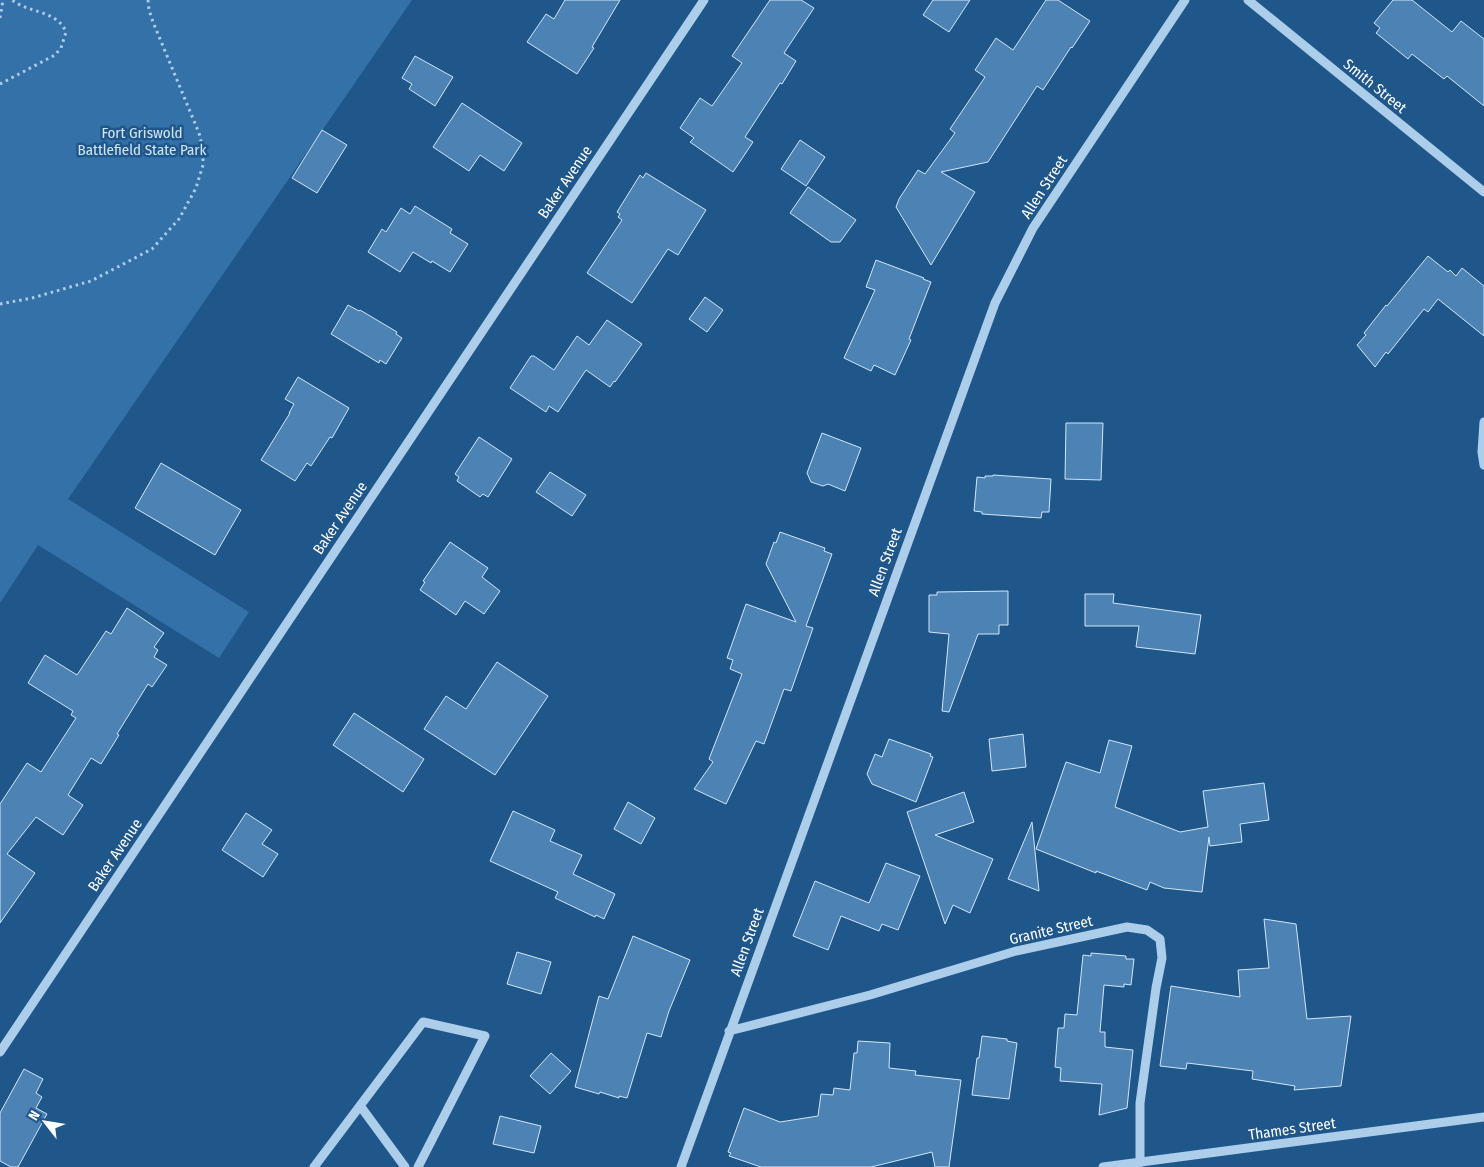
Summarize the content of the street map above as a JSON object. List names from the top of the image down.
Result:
{
  "streets": {
    "street": [
      "Smith Street",
      "Baker Avenue",
      "Allen Street",
      "Granite Street",
      "Thames Street"
    ]
  },
  "crossings": [
    ["Allen Street", "Granite Street"],
    ["Granite Street", "Thames Street"]
  ],
  "parks": ["Fort Griswold Battlefield State Park"],
  "north": "top left"
}
